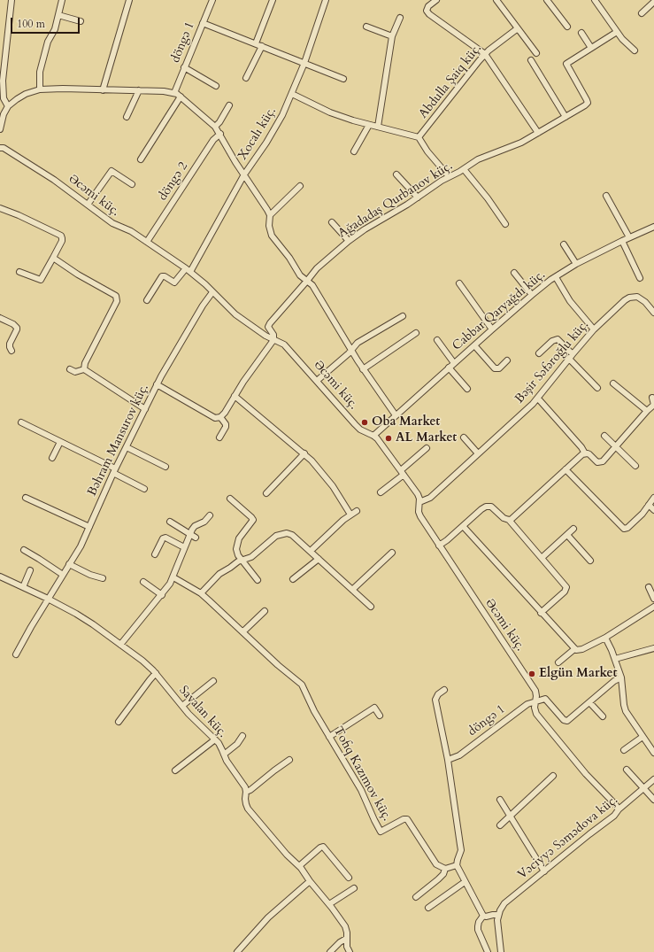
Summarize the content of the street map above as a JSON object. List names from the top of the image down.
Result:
{
  "streets": {
    "street": [
      "döngə 1",
      "Abdulla Şaiq küç.",
      "Xocalı küç.",
      "döngə 2",
      "Əcəmi küç.",
      "Ağadadaş Qurbanov küç.",
      "Cabbar Qaryağdı küç.",
      "Bəşir Səfəroğlu küç.",
      "Bəhram Mansurov küç.",
      "Savalan küç.",
      "Tofiq Kazımov küç.",
      "Vəciyyə Səmədova küç."
    ]
  },
  "crossings": [
    ["döngə 1", "Əcəmi küç."],
    ["Xocalı küç.", "Əcəmi küç."],
    ["döngə 2", "Əcəmi küç."],
    ["Əcəmi küç.", "Ağadadaş Qurbanov küç."],
    ["Əcəmi küç.", "Cabbar Qaryağdı küç."],
    ["Əcəmi küç.", "Bəşir Səfəroğlu küç."],
    ["Əcəmi küç.", "Bəhram Mansurov küç."],
    ["Əcəmi küç.", "Vəciyyə Səmədova küç."],
    ["Bəhram Mansurov küç.", "Savalan küç."]
  ],
  "places": ["Oba Market", "AL Market", "Elgün Market"],
  "scale_bar": "100 m"
}
